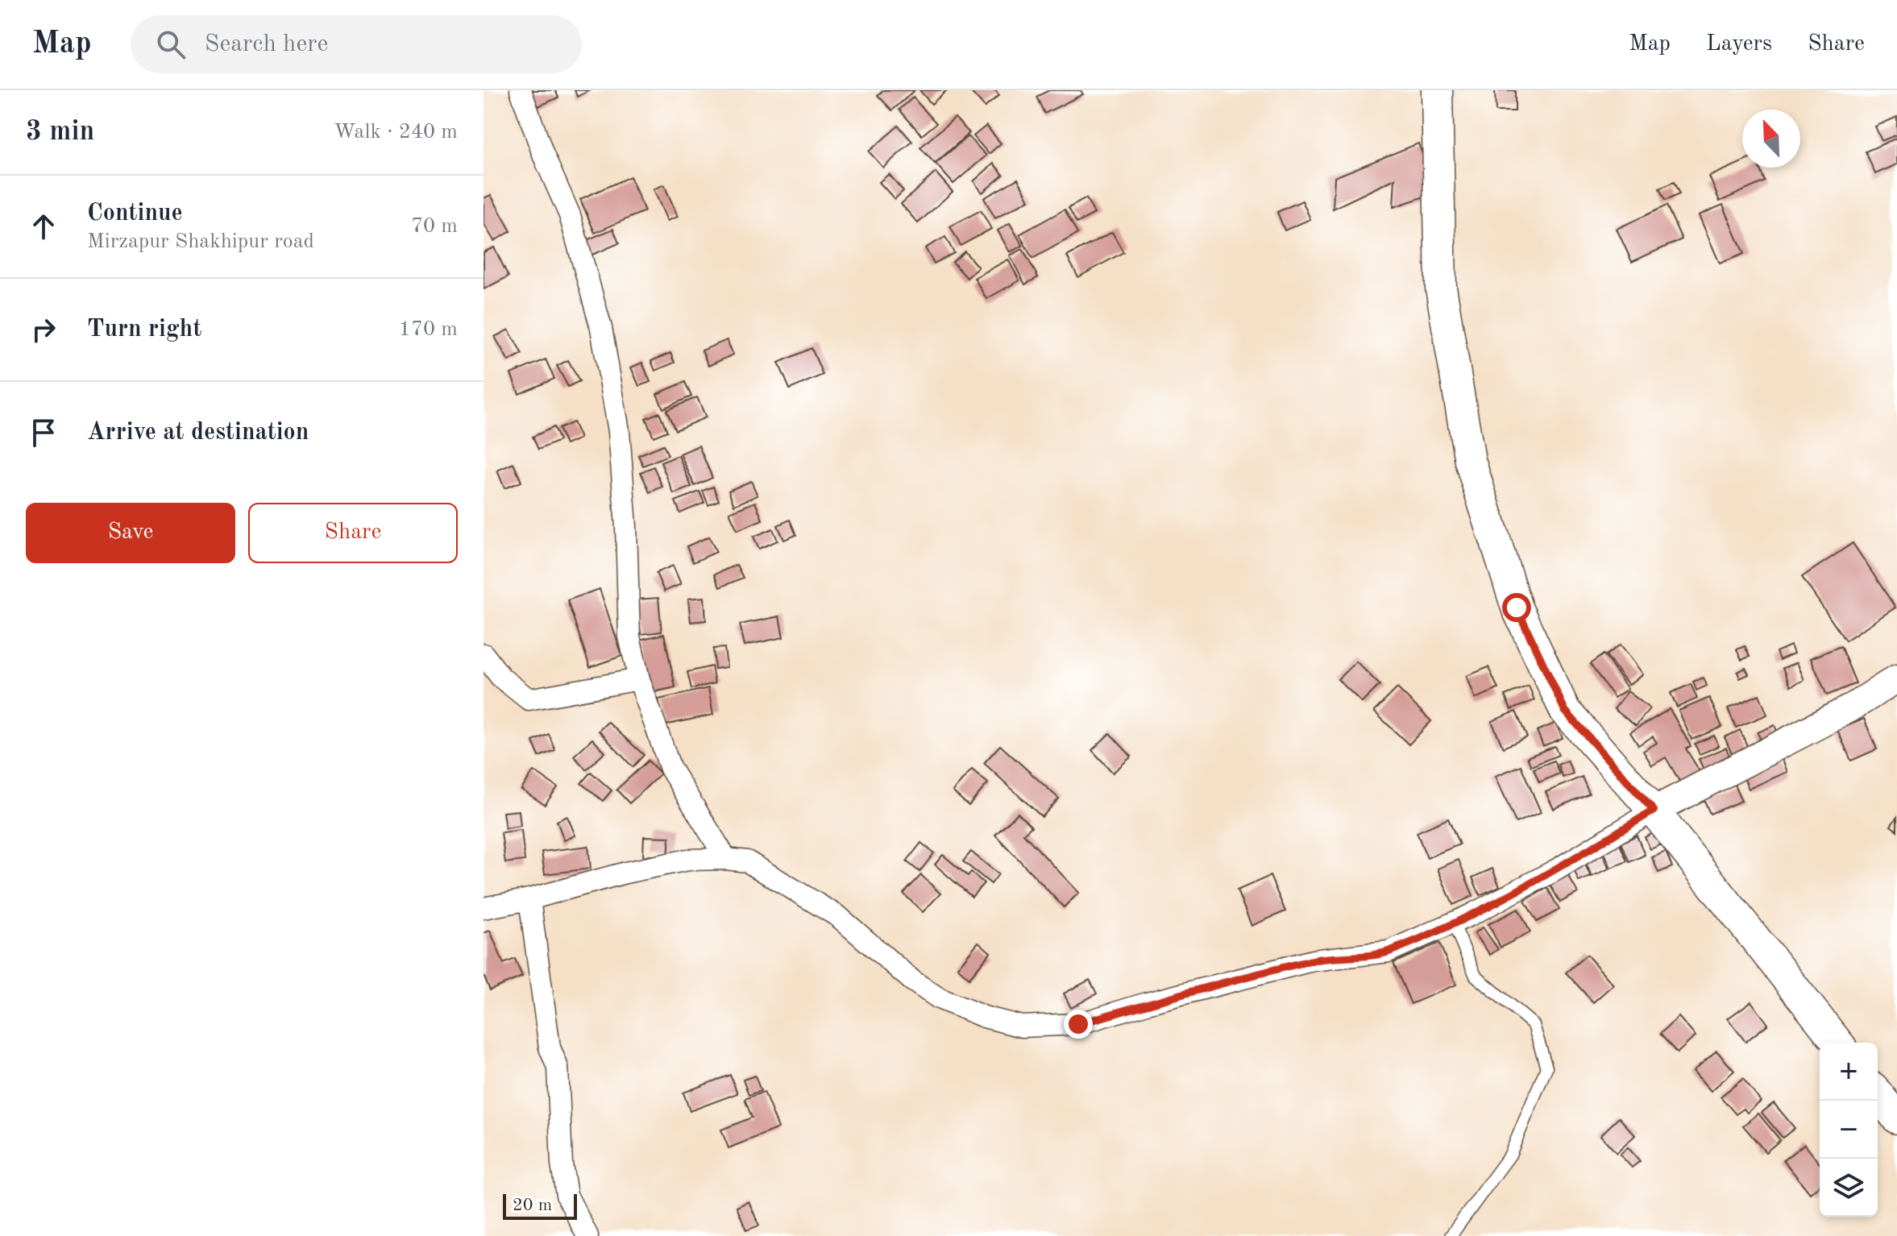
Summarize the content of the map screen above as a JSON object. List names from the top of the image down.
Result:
{
  "scale_bar": "20 m",
  "north": "top left",
  "page": {
    "header": "Map",
    "search": "Search here",
    "nav": ["Map", "Layers", "Share"],
    "heading": ["3 min", "Walk · 240 m"],
    "list": [
      ["Continue", "Mirzapur Shakhipur road", "70 m"],
      ["Turn right", "170 m"],
      "Arrive at destination"
    ],
    "buttons": ["Save", "Share"],
    "map_buttons": ["+", "−"],
    "scale": "20 m"
  }
}
